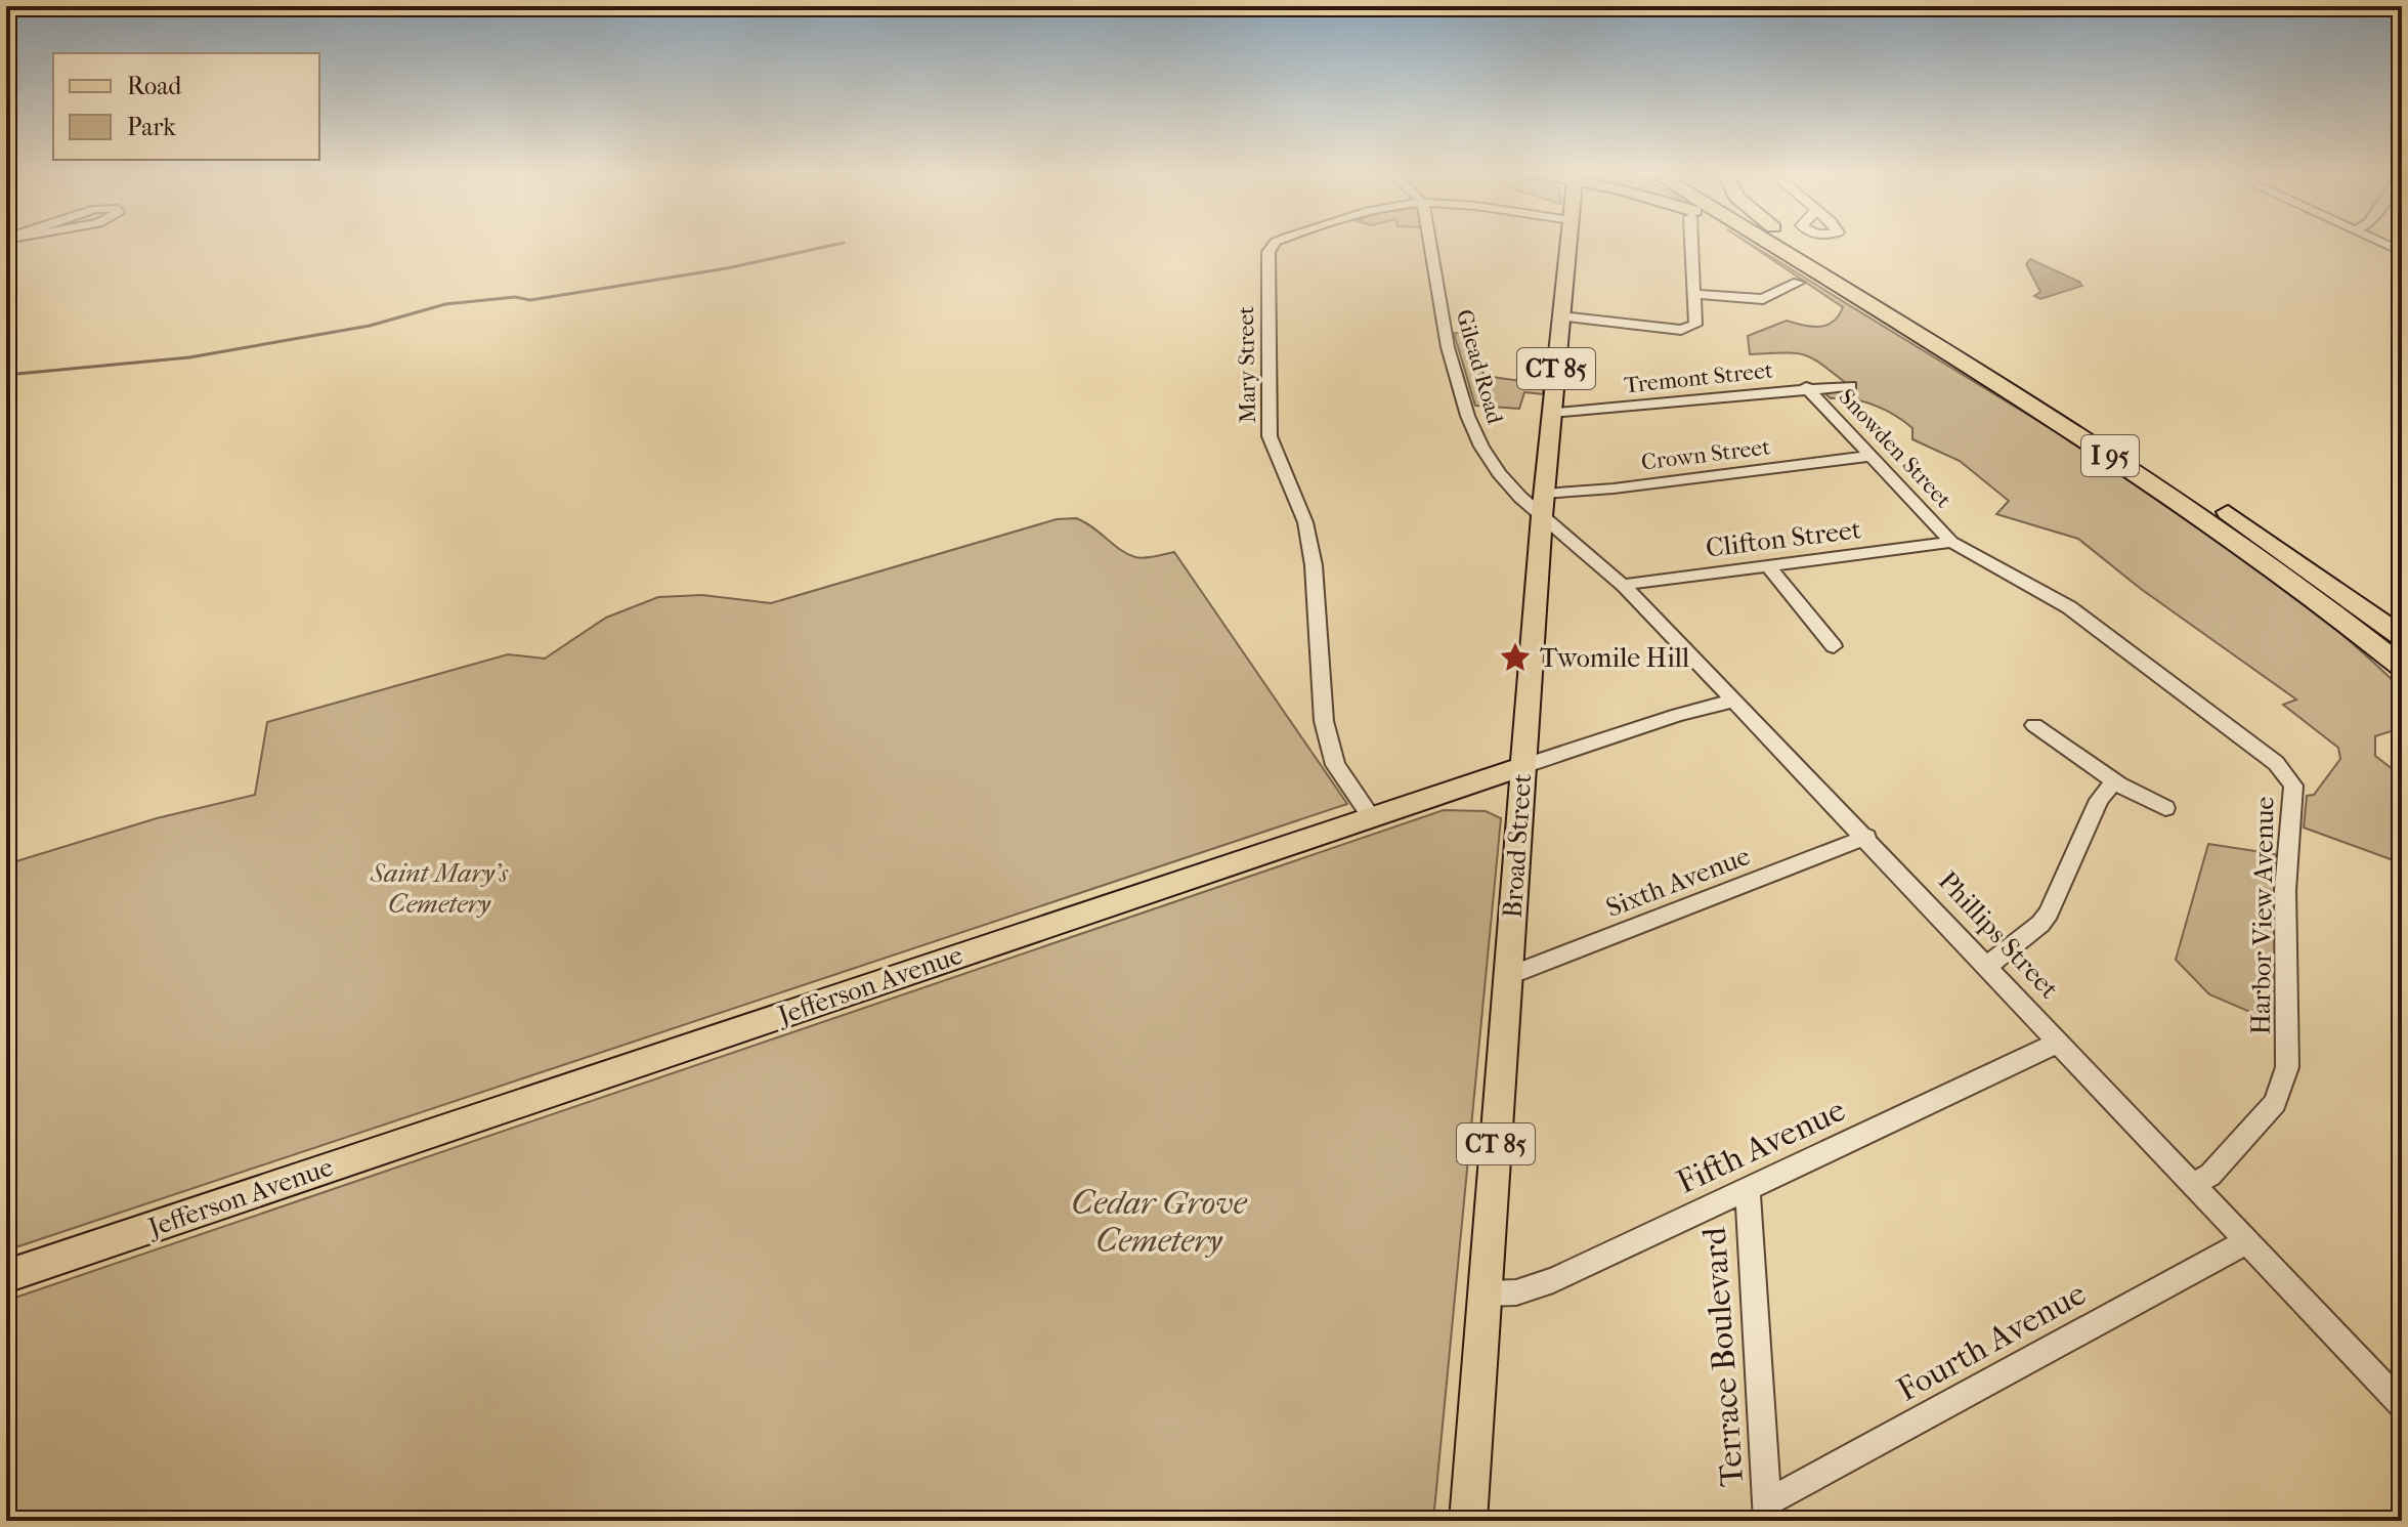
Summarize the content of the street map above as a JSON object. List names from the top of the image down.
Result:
{
  "streets": {
    "highway": ["I 95"],
    "main road": ["CT 85", "Broad Street", "Jefferson Avenue"],
    "street": [
      "Mary Street",
      "Gilead Road",
      "Tremont Street",
      "Snowden Street",
      "Crown Street",
      "Clifton Street",
      "Sixth Avenue",
      "Harbor View Avenue",
      "Phillips Street",
      "Fifth Avenue",
      "Fourth Avenue",
      "Terrace Boulevard"
    ]
  },
  "crossings": [
    ["Mary Street", "Jefferson Avenue"],
    ["Gilead Road", "Crown Street"],
    ["Gilead Road", "Broad Street"],
    ["Gilead Road", "Phillips Street"],
    ["Tremont Street", "Snowden Street"],
    ["Tremont Street", "Broad Street"],
    ["Snowden Street", "Crown Street"],
    ["Snowden Street", "Clifton Street"],
    ["Snowden Street", "Harbor View Avenue"],
    ["Crown Street", "Broad Street"],
    ["Crown Street", "Phillips Street"],
    ["Clifton Street", "Harbor View Avenue"],
    ["Clifton Street", "Phillips Street"],
    ["Broad Street", "Sixth Avenue"],
    ["Broad Street", "Phillips Street"],
    ["Broad Street", "Jefferson Avenue"],
    ["Broad Street", "Fifth Avenue"],
    ["Sixth Avenue", "Phillips Street"],
    ["Harbor View Avenue", "Phillips Street"],
    ["Phillips Street", "Jefferson Avenue"],
    ["Phillips Street", "Fifth Avenue"],
    ["Phillips Street", "Fourth Avenue"],
    ["Fifth Avenue", "Terrace Boulevard"],
    ["Fourth Avenue", "Terrace Boulevard"]
  ],
  "parks": ["Saint Mary's Cemetery", "Cedar Grove Cemetery"],
  "places": {
    "place": ["Twomile Hill"]
  },
  "legend": ["Road", "Park"]
}
